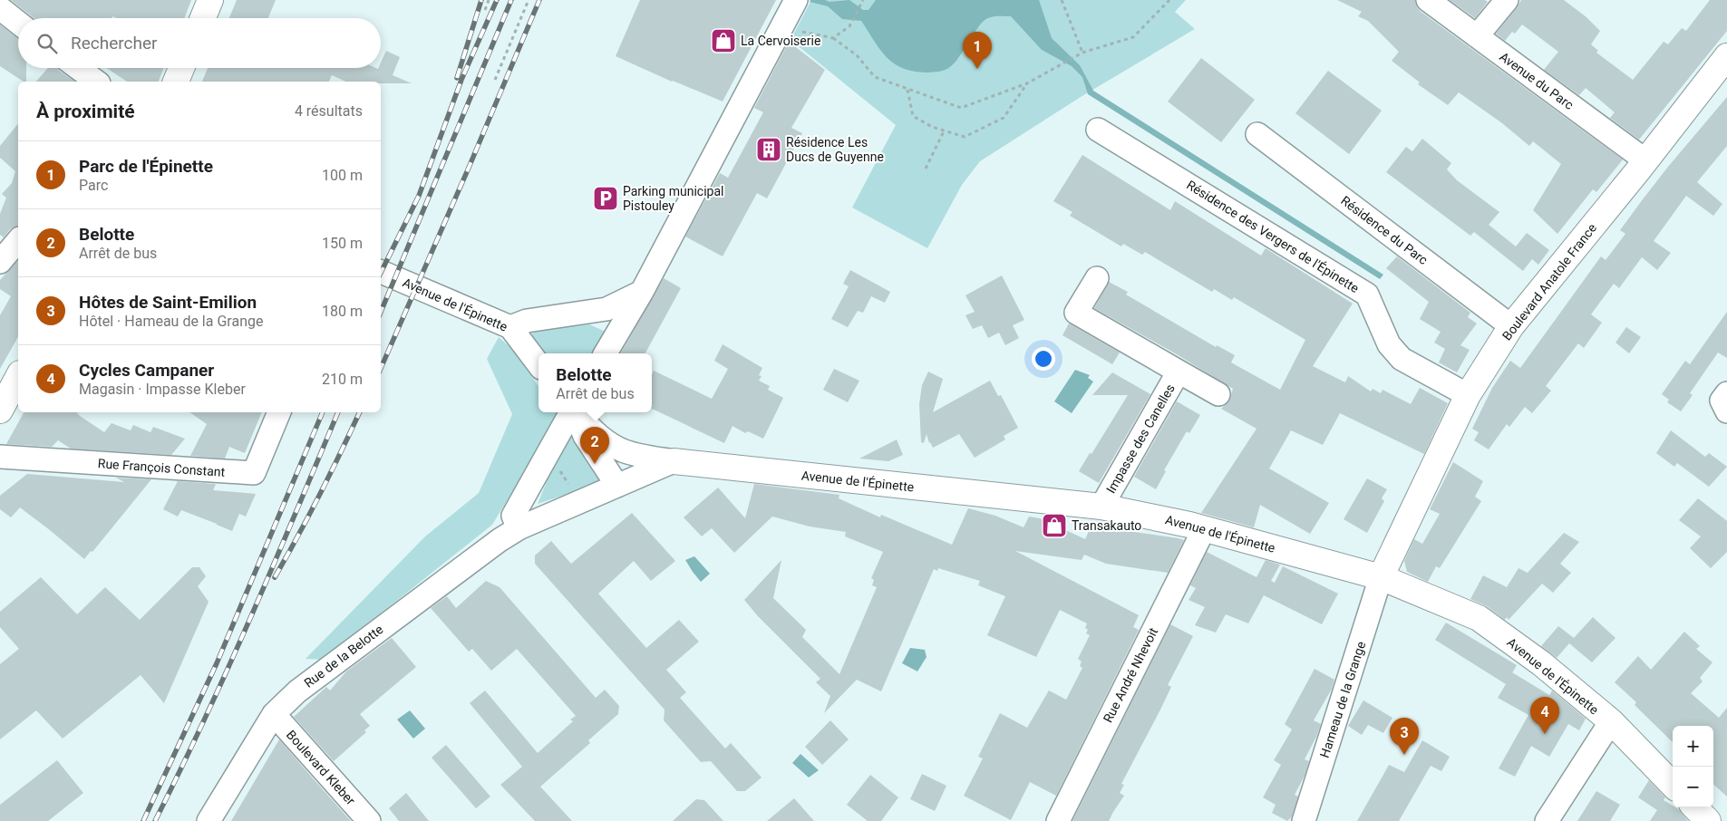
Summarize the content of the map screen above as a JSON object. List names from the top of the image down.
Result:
{
  "streets": {
    "street": [
      "Avenue du Parc",
      "Résidence du Parc",
      "Résidence des Vergers de l'Épinette",
      "Boulevard Anatole France",
      "Avenue de l'Épinette",
      "Impasse des Canelles",
      "Rue François Constant",
      "Rue de la Belotte",
      "Rue André Nhevoit",
      "Hameau de la Grange",
      "Boulevard Kleber"
    ]
  },
  "crossings": [
    ["Avenue du Parc", "Boulevard Anatole France"],
    ["Résidence du Parc", "Boulevard Anatole France"],
    ["Résidence des Vergers de l'Épinette", "Boulevard Anatole France"],
    ["Boulevard Anatole France", "Avenue de l'Épinette"],
    ["Boulevard Anatole France", "Hameau de la Grange"],
    ["Avenue de l'Épinette", "Impasse des Canelles"],
    ["Avenue de l'Épinette", "Rue de la Belotte"],
    ["Avenue de l'Épinette", "Rue André Nhevoit"],
    ["Avenue de l'Épinette", "Hameau de la Grange"],
    ["Rue de la Belotte", "Boulevard Kleber"]
  ],
  "places": {
    "shop": ["La Cervoiserie", "Transakauto"],
    "building": ["Résidence Les Ducs de Guyenne"],
    "parking": ["Parking municipal Pistouley"]
  },
  "page": {
    "search": "Rechercher",
    "pins": [
      "1",
      "2",
      "4",
      "3"
    ],
    "heading": ["À proximité", "4 résultats"],
    "list": [
      {
        "mark": "1",
        "name": "Parc de l'Épinette",
        "note": "Parc",
        "value": "100 m"
      },
      {
        "mark": "2",
        "name": "Belotte",
        "note": "Arrêt de bus",
        "value": "150 m"
      },
      {
        "mark": "3",
        "name": "Hôtes de Saint-Emilion",
        "note": "Hôtel · Hameau de la Grange",
        "value": "180 m"
      },
      {
        "mark": "4",
        "name": "Cycles Campaner",
        "note": "Magasin · Impasse Kleber",
        "value": "210 m"
      }
    ],
    "popup": ["Belotte", "Arrêt de bus"],
    "map_buttons": ["+", "−"]
  }
}
